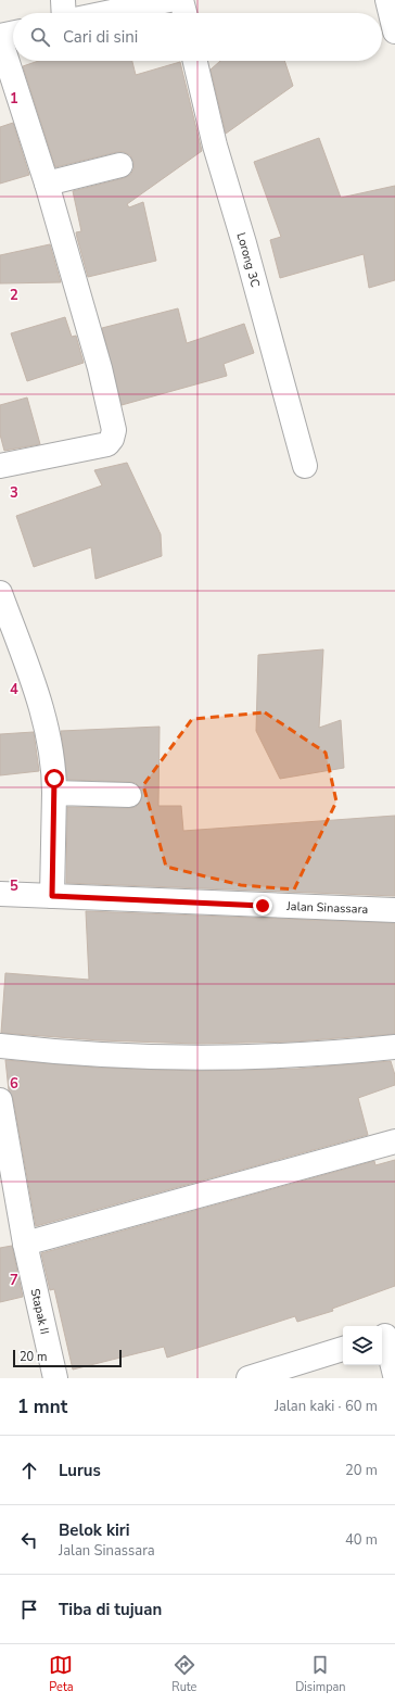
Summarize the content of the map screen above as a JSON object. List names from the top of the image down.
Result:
{
  "streets": {
    "street": ["Lorong 3C", "Jalan Sinassara", "Stapak II"]
  },
  "scale_bar": "20 m",
  "page": {
    "search": "Cari di sini",
    "scale": "20 m",
    "heading": ["1 mnt", "Jalan kaki · 60 m"],
    "list": [
      ["Lurus", "20 m"],
      ["Belok kiri", "Jalan Sinassara", "40 m"],
      "Tiba di tujuan"
    ],
    "nav": ["Peta", "Rute", "Disimpan"]
  },
  "grid": {
    "rows": [
      "1",
      "2",
      "3",
      "4",
      "5",
      "6",
      "7"
    ]
  }
}
